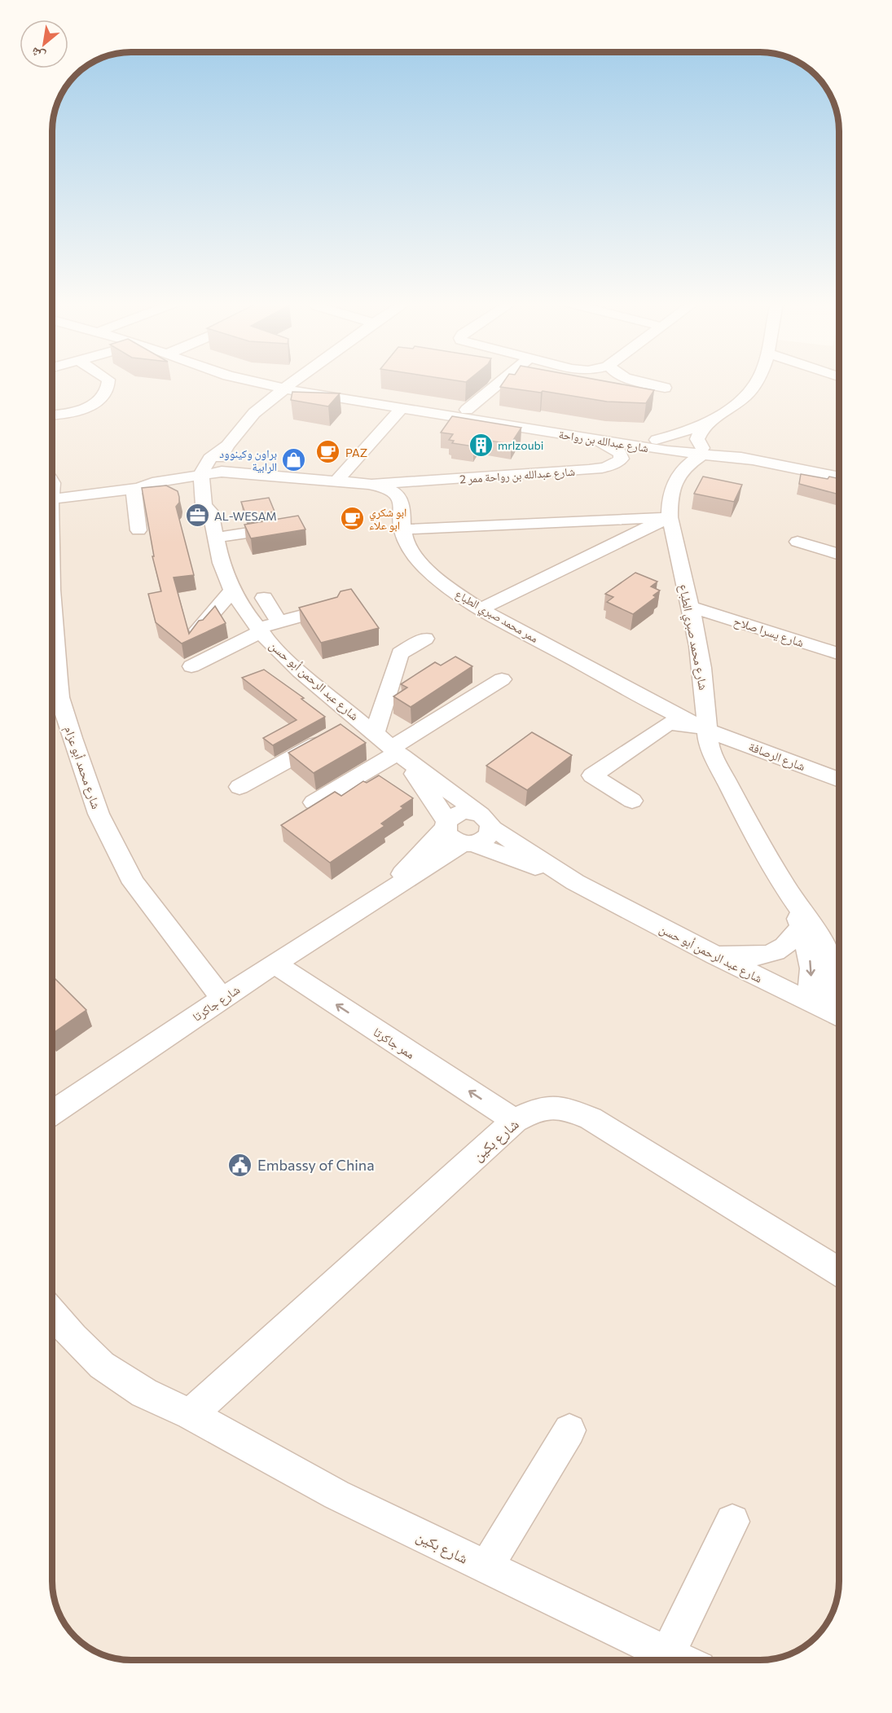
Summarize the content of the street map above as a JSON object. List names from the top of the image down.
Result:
{
  "streets": {
    "street": [
      "شارع عبدالله بن رواحة",
      "شارع عبدالله بن رواحة ممر 2",
      "ممر محمد صبري الطباع",
      "شارع يسرا صلاح",
      "شارع محمد صبري الطباع",
      "شارع عبد الرحمن أبو حسن",
      "شارع الرصافة",
      "شارع محمد أبو عزام",
      "شارع جاكرتا",
      "ممر جاكرتا",
      "شارع بكين"
    ]
  },
  "crossings": [
    ["شارع عبدالله بن رواحة", "شارع عبدالله بن رواحة ممر 2"],
    ["شارع عبدالله بن رواحة", "شارع محمد صبري الطباع"],
    ["شارع عبدالله بن رواحة", "شارع عبد الرحمن أبو حسن"],
    ["شارع عبدالله بن رواحة ممر 2", "ممر محمد صبري الطباع"],
    ["ممر محمد صبري الطباع", "شارع محمد صبري الطباع"],
    ["ممر محمد صبري الطباع", "شارع عبد الرحمن أبو حسن"],
    ["ممر محمد صبري الطباع", "شارع الرصافة"],
    ["شارع يسرا صلاح", "شارع محمد صبري الطباع"],
    ["شارع محمد صبري الطباع", "شارع عبد الرحمن أبو حسن"],
    ["شارع محمد صبري الطباع", "شارع الرصافة"],
    ["شارع عبد الرحمن أبو حسن", "شارع جاكرتا"],
    ["شارع محمد أبو عزام", "شارع جاكرتا"],
    ["شارع جاكرتا", "ممر جاكرتا"],
    ["ممر جاكرتا", "شارع بكين"]
  ],
  "one_way": ["ممر جاكرتا"],
  "places": {
    "building": ["mrlzoubi"],
    "cafe": ["PAZ", "ابو شكري ابو علاء"],
    "shop": ["براون وكينوود الرابية"],
    "office": ["AL-WESAM"],
    "public building": ["Embassy of China"]
  },
  "north": "bottom left"
}
